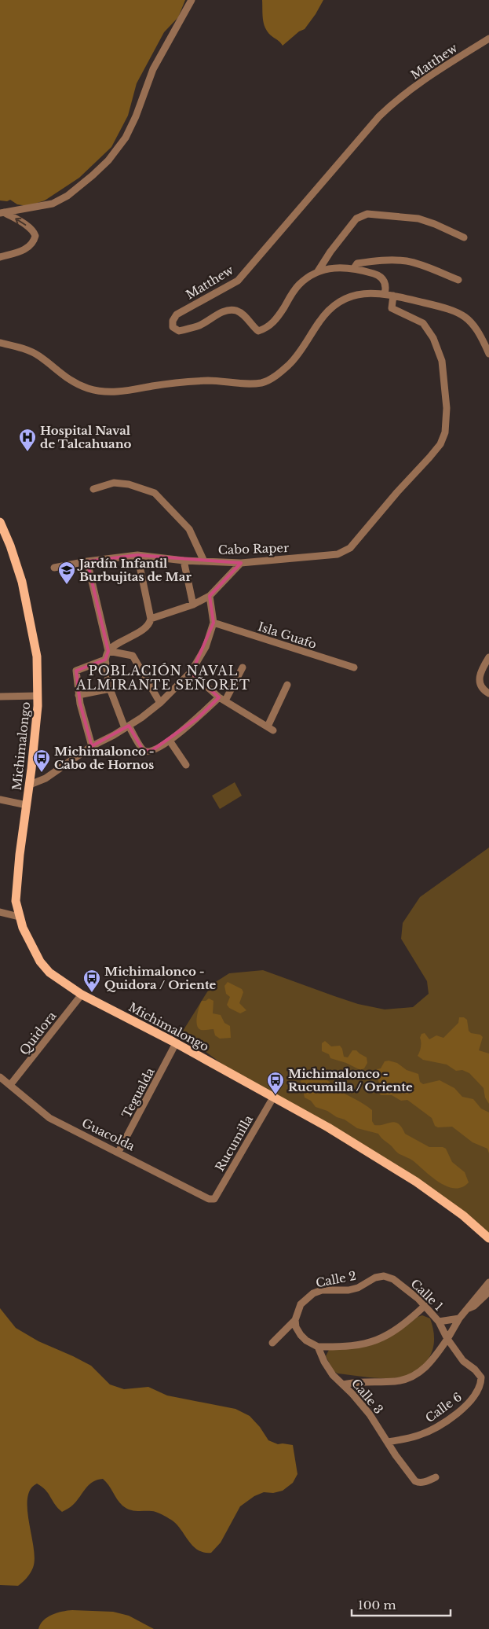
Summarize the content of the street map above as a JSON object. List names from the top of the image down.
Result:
{
  "streets": {
    "main road": ["Michimalongo"],
    "street": [
      "Matthew",
      "Cabo Raper",
      "Isla Guafo",
      "Quidora",
      "Tegualda",
      "Guacolda",
      "Rucumilla",
      "Calle 2",
      "Calle 1",
      "Calle 3",
      "Calle 6"
    ]
  },
  "crossings": [
    ["Michimalongo", "Quidora"],
    ["Michimalongo", "Tegualda"],
    ["Michimalongo", "Rucumilla"],
    ["Quidora", "Guacolda"],
    ["Tegualda", "Guacolda"],
    ["Guacolda", "Rucumilla"],
    ["Calle 2", "Calle 1"],
    ["Calle 1", "Calle 6"],
    ["Calle 3", "Calle 6"]
  ],
  "districts": ["POBLACIÓN NAVAL ALMIRANTE SEÑORET"],
  "places": {
    "hospital": ["Hospital Naval de Talcahuano"],
    "school or university": ["Jardín Infantil Burbujitas de Mar"],
    "bus stop": ["Michimalonco - Cabo de Hornos", "Michimalonco - Quidora / Oriente", "Michimalonco - Rucumilla / Oriente"]
  },
  "scale_bar": "100 m"
}
